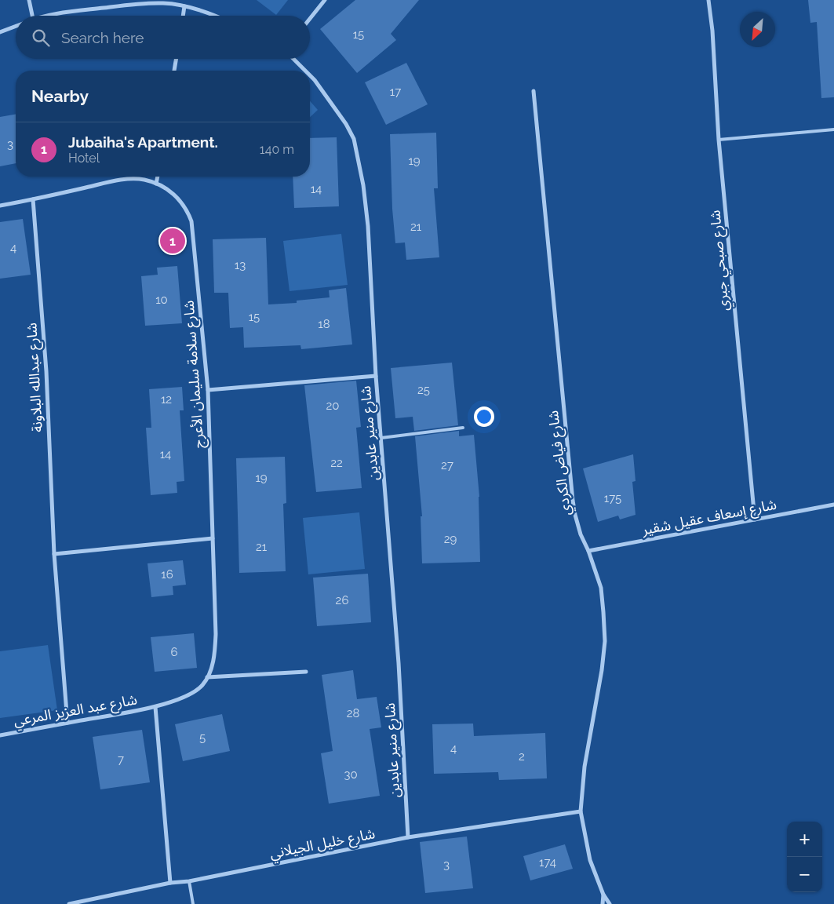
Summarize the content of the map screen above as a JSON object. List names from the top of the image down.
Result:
{
  "streets": {
    "street": [
      "شارع صبحي جبري",
      "شارع سلامة سليمان الأعرج",
      "شارع عبدالله البلاونة",
      "شارع منير عابدين",
      "شارع فياض الكردي",
      "شارع إسعاف عقيل شقير",
      "شارع عبد العزيز المرعي",
      "شارع خليل الجيلاني"
    ]
  },
  "crossings": [
    ["شارع صبحي جبري", "شارع إسعاف عقيل شقير"],
    ["شارع سلامة سليمان الأعرج", "شارع عبدالله البلاونة"],
    ["شارع سلامة سليمان الأعرج", "شارع عبد العزيز المرعي"],
    ["شارع عبدالله البلاونة", "شارع عبد العزيز المرعي"],
    ["شارع منير عابدين", "شارع خليل الجيلاني"],
    ["شارع فياض الكردي", "شارع إسعاف عقيل شقير"],
    ["شارع فياض الكردي", "شارع خليل الجيلاني"]
  ],
  "house_numbers": [
    "15",
    "17",
    "3",
    "19",
    "14",
    "21",
    "4",
    "13",
    "10",
    "15",
    "18",
    "25",
    "12",
    "20",
    "14",
    "22",
    "27",
    "19",
    "175",
    "29",
    "21",
    "16",
    "26",
    "6",
    "28",
    "5",
    "4",
    "2",
    "7",
    "30",
    "174",
    "3"
  ],
  "north": "bottom left",
  "page": {
    "search": "Search here",
    "heading": "Nearby",
    "list": [
      {
        "mark": "1",
        "name": "Jubaiha's Apartment.",
        "note": "Hotel",
        "value": "140 m"
      }
    ],
    "pins": "1",
    "map_buttons": ["+", "−"]
  }
}
